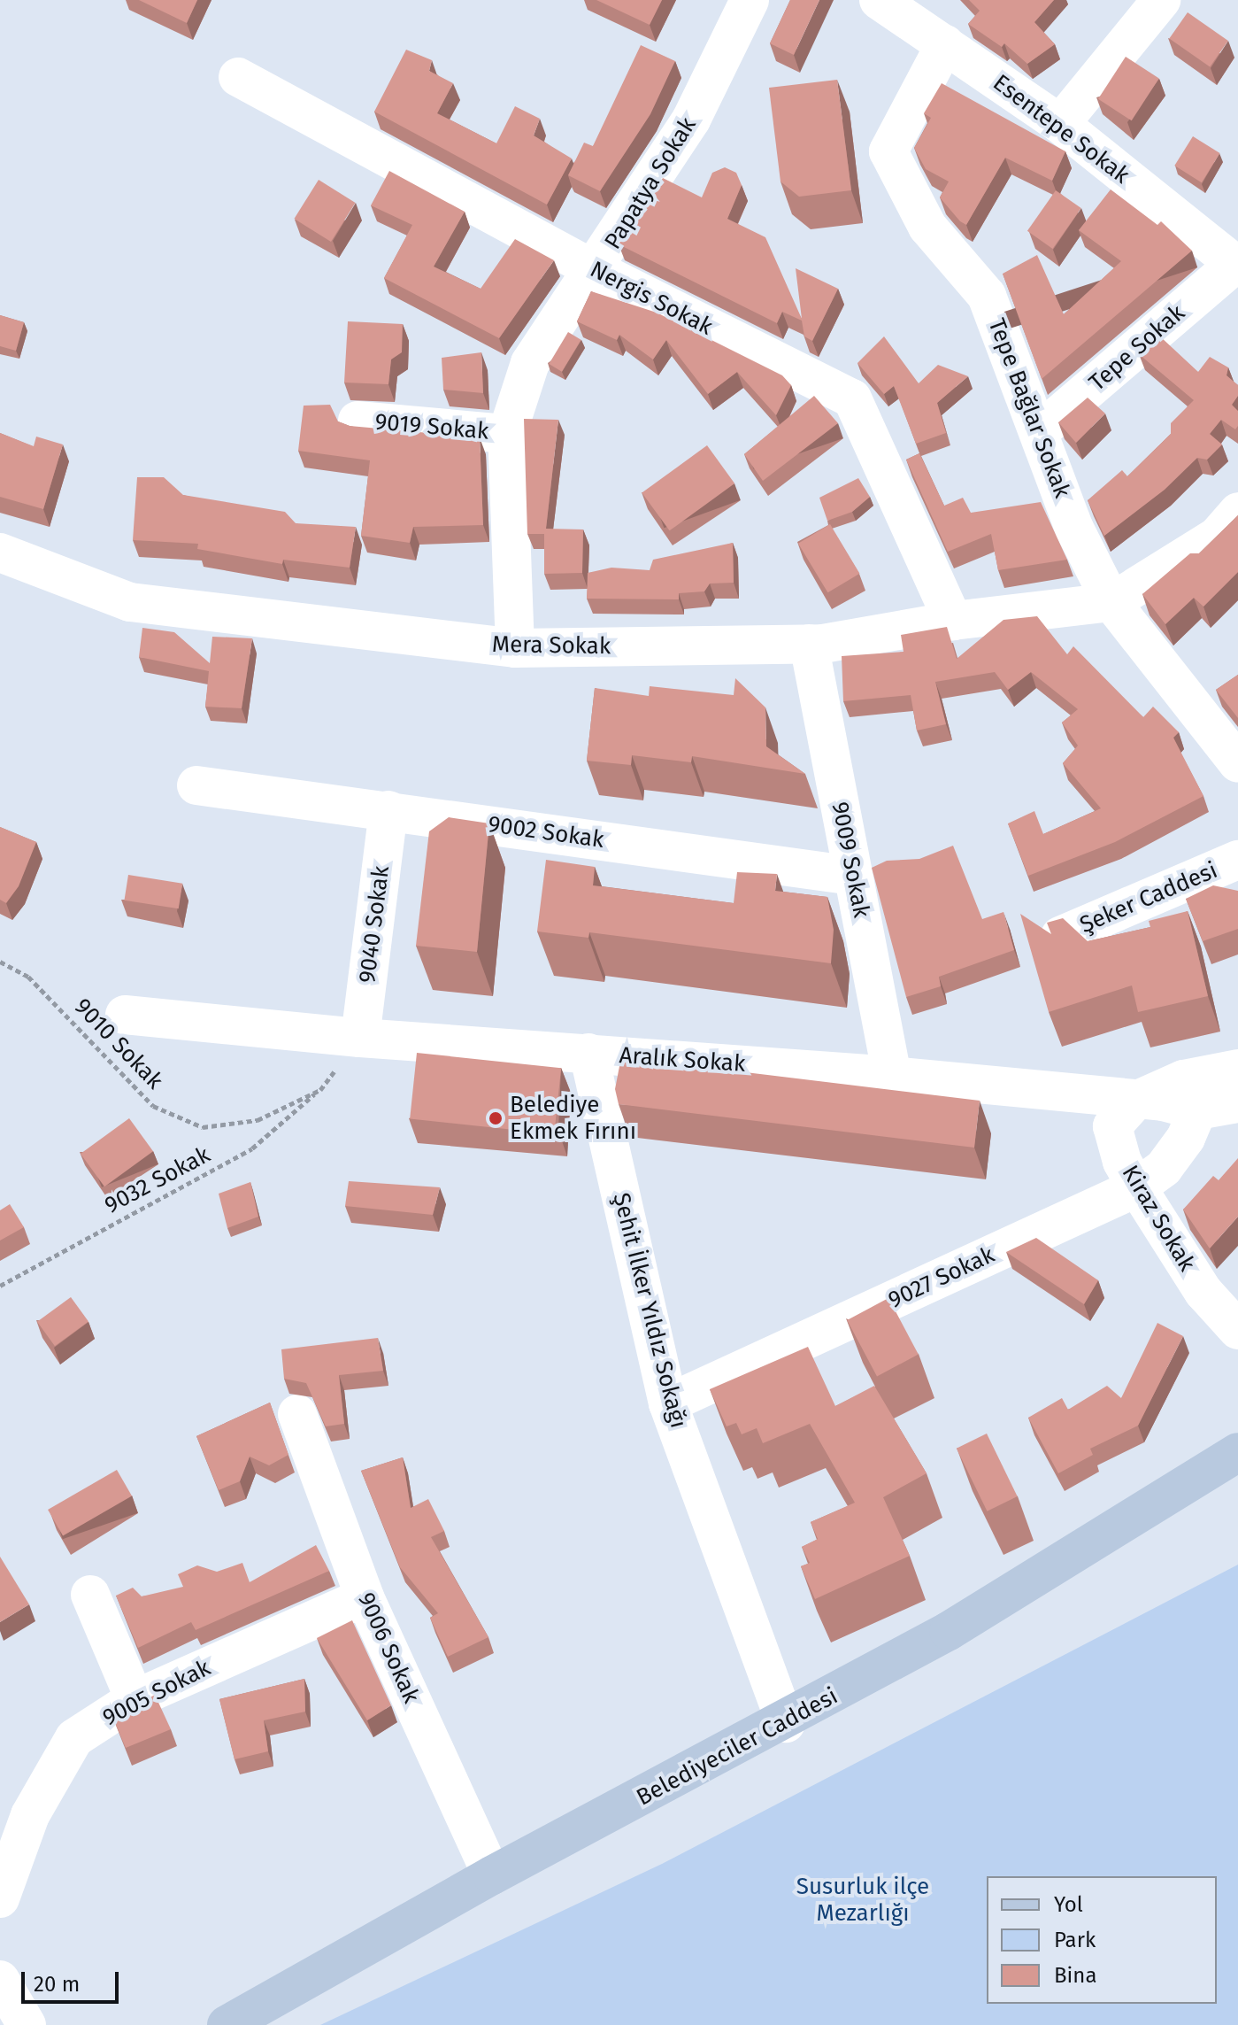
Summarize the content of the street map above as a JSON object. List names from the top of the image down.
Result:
{
  "streets": {
    "street": [
      "Esentepe Sokak",
      "Papatya Sokak",
      "Nergis Sokak",
      "Tepe Sokak",
      "Tepe Bağlar Sokak",
      "9019 Sokak",
      "Mera Sokak",
      "9002 Sokak",
      "9009 Sokak",
      "Şeker Caddesi",
      "9040 Sokak",
      "Aralık Sokak",
      "Kiraz Sokak",
      "9027 Sokak",
      "Şehit İlker Yıldız Sokağı",
      "9006 Sokak",
      "9005 Sokak",
      "Belediyeciler Caddesi"
    ],
    "path": ["9010 Sokak", "9032 Sokak"]
  },
  "crossings": [
    ["Esentepe Sokak", "Tepe Sokak"],
    ["Esentepe Sokak", "Tepe Bağlar Sokak"],
    ["Papatya Sokak", "Nergis Sokak"],
    ["Papatya Sokak", "9019 Sokak"],
    ["Papatya Sokak", "Mera Sokak"],
    ["Nergis Sokak", "Mera Sokak"],
    ["Tepe Sokak", "Tepe Bağlar Sokak"],
    ["Tepe Bağlar Sokak", "Mera Sokak"],
    ["Mera Sokak", "9009 Sokak"],
    ["9002 Sokak", "9009 Sokak"],
    ["9002 Sokak", "9040 Sokak"],
    ["9009 Sokak", "Aralık Sokak"],
    ["9040 Sokak", "9010 Sokak"],
    ["9040 Sokak", "Aralık Sokak"],
    ["9010 Sokak", "Aralık Sokak"],
    ["9010 Sokak", "9032 Sokak"],
    ["Aralık Sokak", "Kiraz Sokak"],
    ["Aralık Sokak", "9027 Sokak"],
    ["Aralık Sokak", "Şehit İlker Yıldız Sokağı"],
    ["Kiraz Sokak", "9027 Sokak"],
    ["9027 Sokak", "Şehit İlker Yıldız Sokağı"],
    ["Şehit İlker Yıldız Sokağı", "Belediyeciler Caddesi"],
    ["9006 Sokak", "9005 Sokak"],
    ["9006 Sokak", "Belediyeciler Caddesi"]
  ],
  "parks": ["Susurluk ilçe Mezarlığı"],
  "places": ["Belediye Ekmek Fırını"],
  "legend": ["Yol", "Park", "Bina"],
  "scale_bar": "20 m"
}
